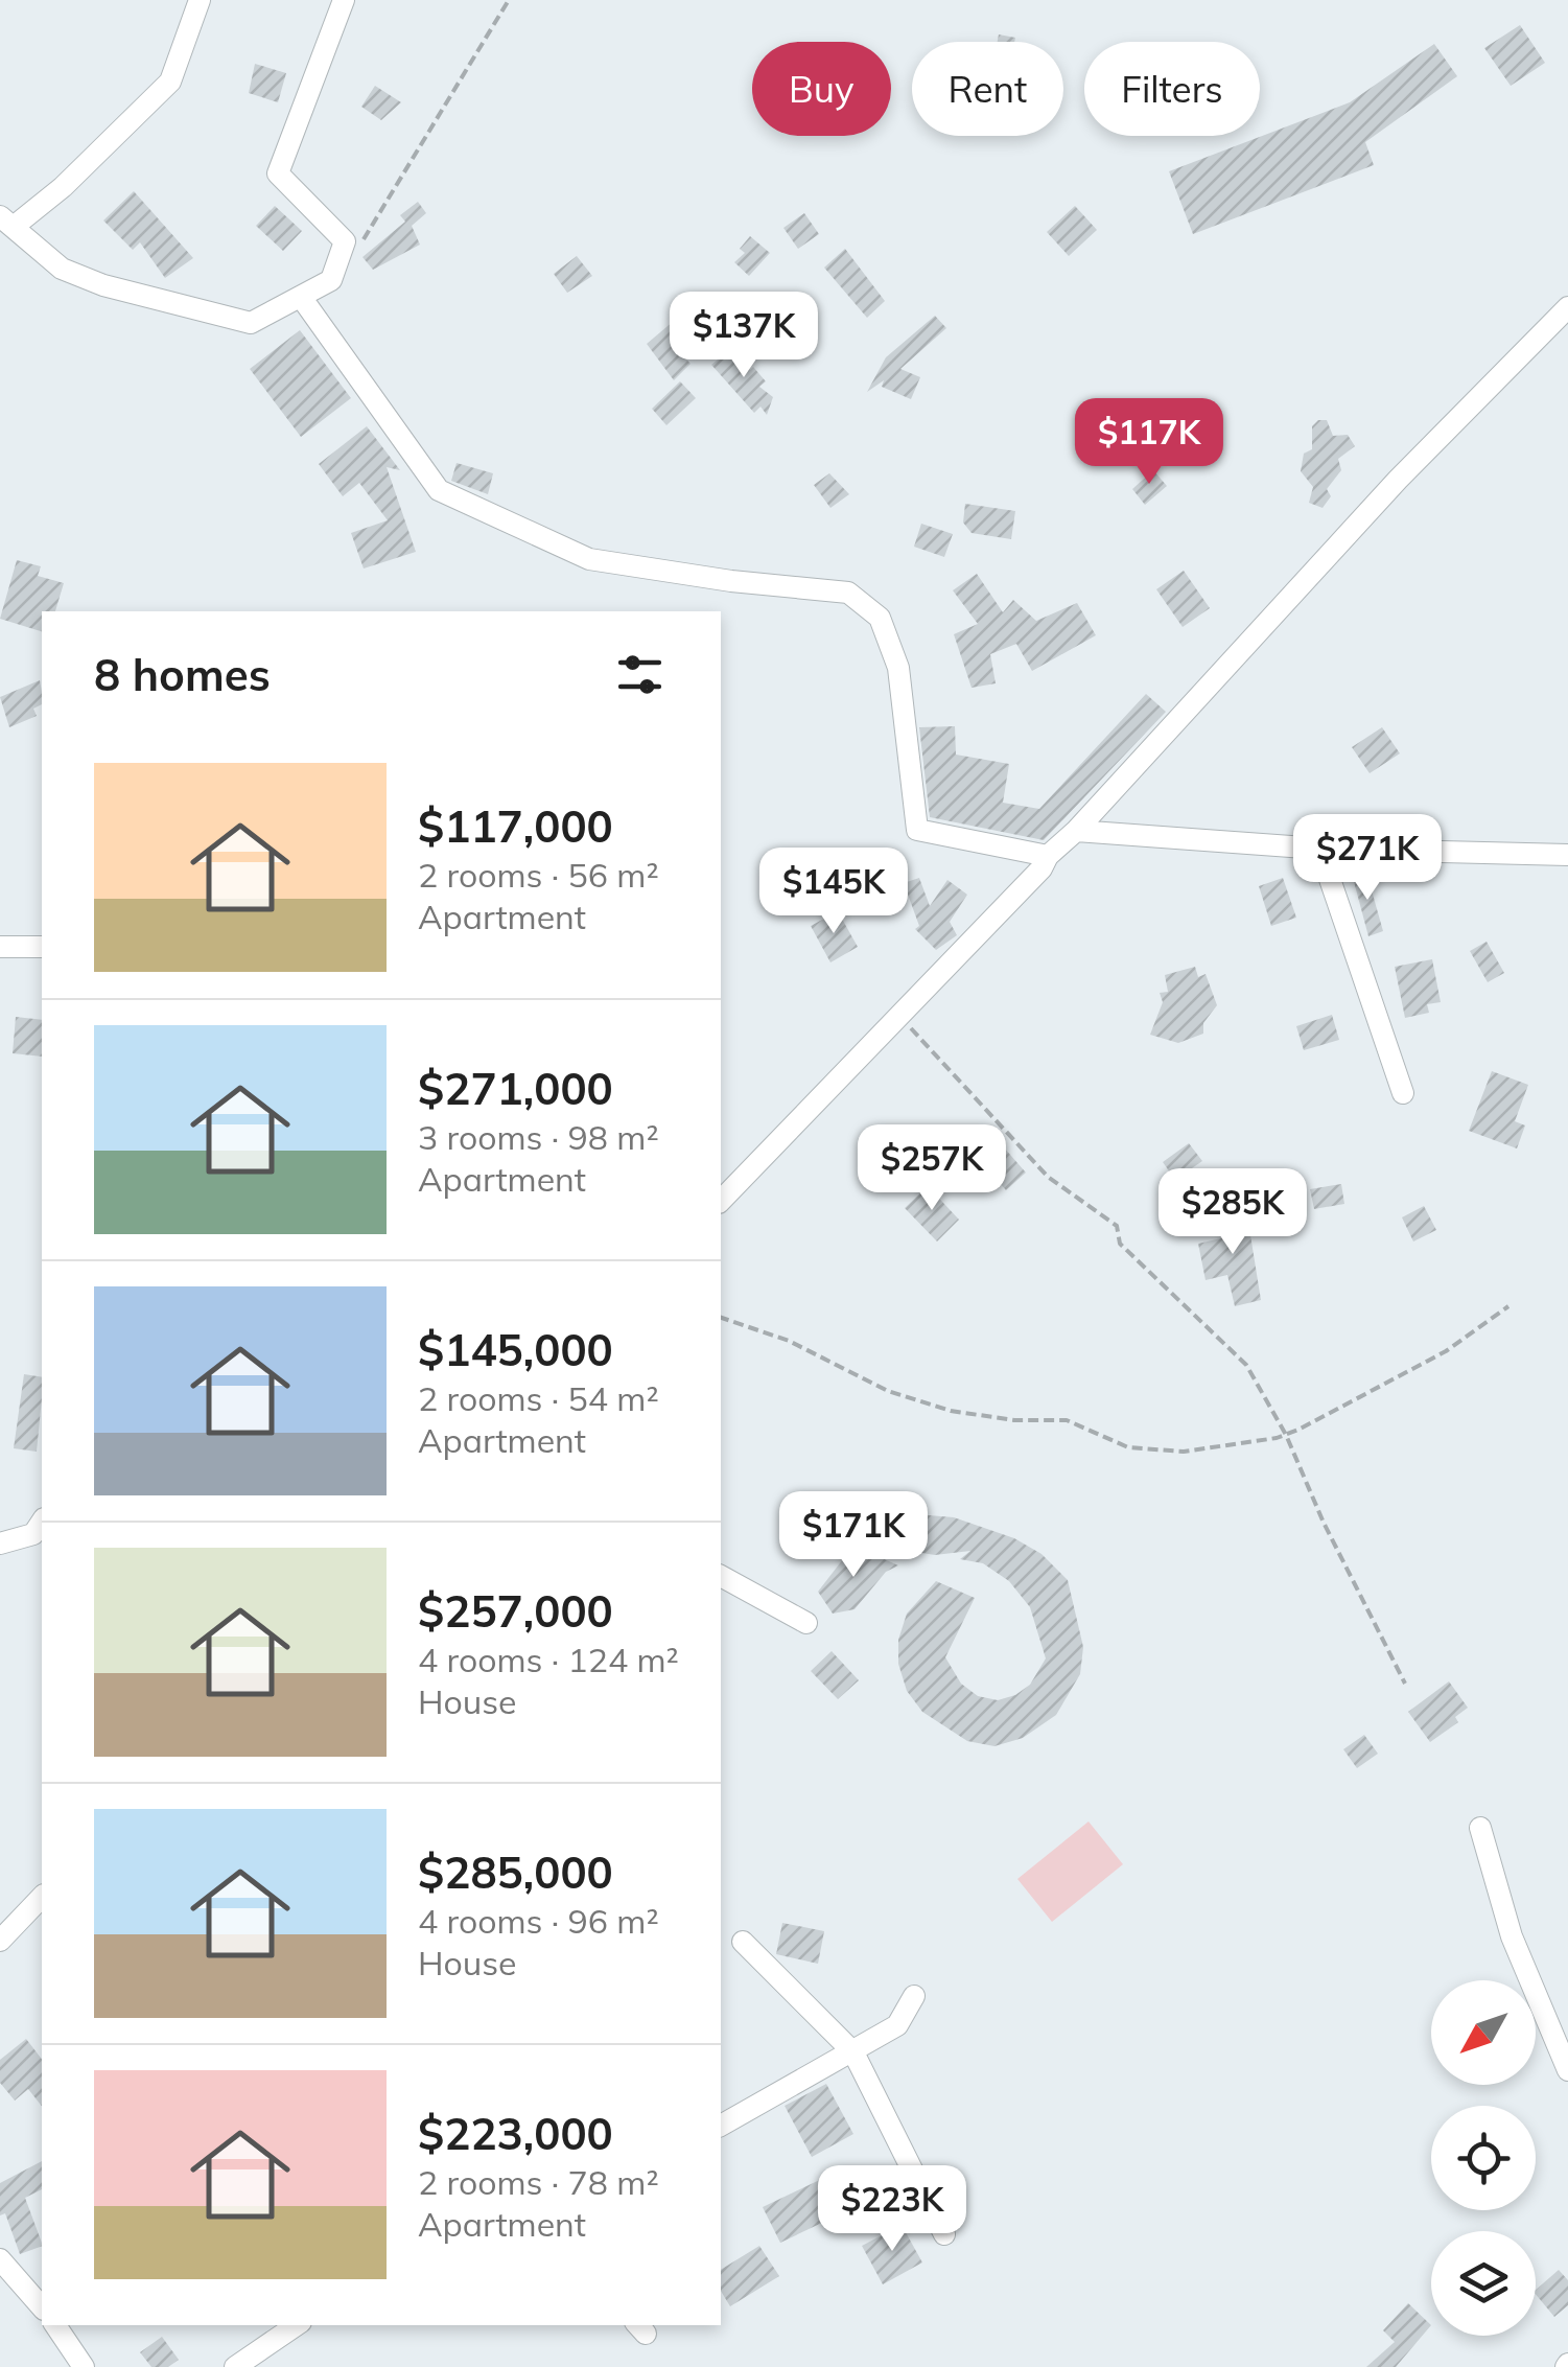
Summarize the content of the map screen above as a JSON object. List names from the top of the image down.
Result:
{
  "north": "bottom left",
  "page": {
    "chip": ["Buy", "Rent", "Filters"],
    "price": [
      "$137K",
      "$117K",
      "$271K",
      "$145K",
      "$257K",
      "$285K",
      "$171K",
      "$223K"
    ],
    "heading": "8 homes",
    "list": [
      {
        "name": "$117,000",
        "note": "2 rooms · 56 m² · Apartment"
      },
      {
        "name": "$271,000",
        "note": "3 rooms · 98 m² · Apartment"
      },
      {
        "name": "$145,000",
        "note": "2 rooms · 54 m² · Apartment"
      },
      {
        "name": "$257,000",
        "note": "4 rooms · 124 m² · House"
      },
      {
        "name": "$285,000",
        "note": "4 rooms · 96 m² · House"
      },
      {
        "name": "$223,000",
        "note": "2 rooms · 78 m² · Apartment"
      }
    ]
  }
}
